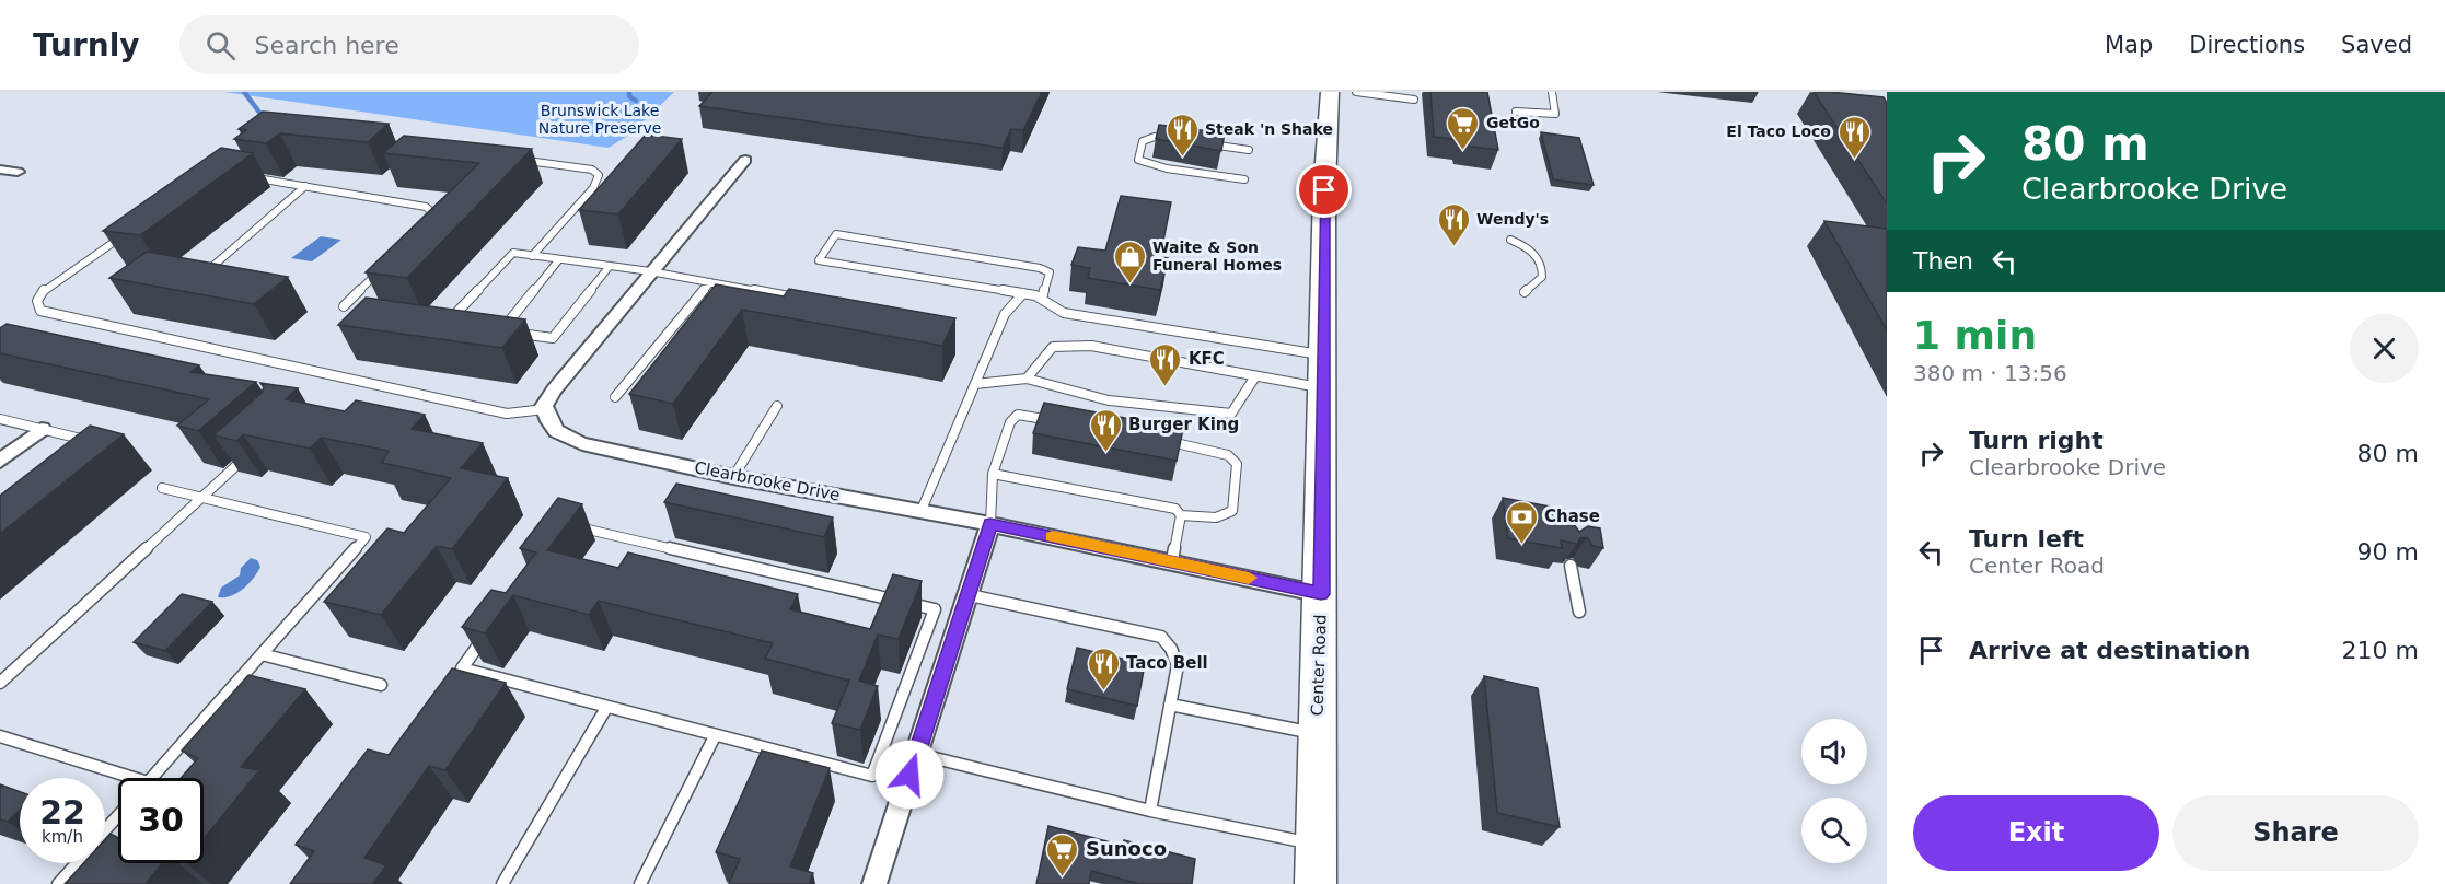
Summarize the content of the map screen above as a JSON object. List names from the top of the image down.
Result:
{
  "streets": {
    "main road": ["Center Road"],
    "street": ["Clearbrooke Drive"]
  },
  "crossings": [
    ["Clearbrooke Drive", "Center Road"]
  ],
  "parks": ["Brunswick Lake Nature Preserve"],
  "places": {
    "supermarket": ["GetGo", "Sunoco"],
    "restaurant": [
      "Steak 'n Shake",
      "El Taco Loco",
      "Wendy's",
      "KFC",
      "Burger King",
      "Taco Bell"
    ],
    "shop": ["Waite & Son Funeral Homes"],
    "bank": ["Chase"]
  },
  "page": {
    "header": "Turnly",
    "search": "Search here",
    "nav": ["Map", "Directions", "Saved"],
    "turn": ["80 m", "Clearbrooke Drive"],
    "then": "Then",
    "heading": ["1 min", "380 m · 13:56"],
    "list": [
      {
        "name": "Turn right",
        "note": "Clearbrooke Drive",
        "value": "80 m"
      },
      {
        "name": "Turn left",
        "note": "Center Road",
        "value": "90 m"
      },
      {
        "name": "Arrive at destination",
        "value": "210 m"
      }
    ],
    "speed": "22 km/h",
    "limit": "30",
    "buttons": ["Exit", "Share"]
  }
}
